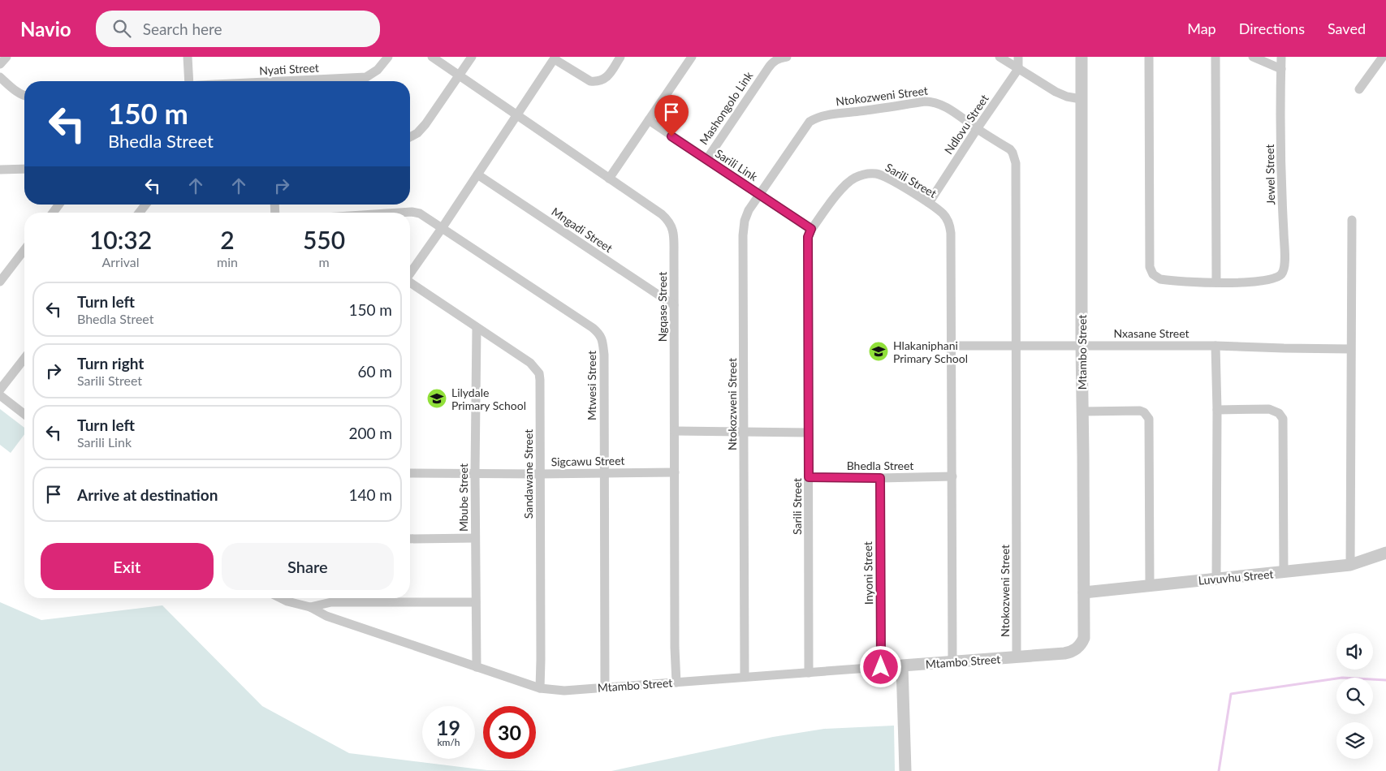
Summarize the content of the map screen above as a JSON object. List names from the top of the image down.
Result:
{
  "streets": {
    "street": [
      "Nyati Street",
      "Ntokozweni Street",
      "Mashongolo Link",
      "Ndlovu Street",
      "Sarili Link",
      "Jewel Street",
      "Sarili Street",
      "Mngadi Street",
      "Ngqase Street",
      "Nxasane Street",
      "Mtambo Street",
      "Mtwesi Street",
      "Sigcawu Street",
      "Bhedla Street",
      "Sandawane Street",
      "Mbube Street",
      "Inyoni Street",
      "Luvuvhu Street"
    ]
  },
  "crossings": [
    ["Ntokozweni Street", "Ndlovu Street"],
    ["Ntokozweni Street", "Sarili Link"],
    ["Ntokozweni Street", "Nxasane Street"],
    ["Ntokozweni Street", "Mtambo Street"],
    ["Mashongolo Link", "Sarili Link"],
    ["Ndlovu Street", "Sarili Street"],
    ["Sarili Link", "Sarili Street"],
    ["Sarili Street", "Nxasane Street"],
    ["Sarili Street", "Mtambo Street"],
    ["Sarili Street", "Bhedla Street"],
    ["Mngadi Street", "Ngqase Street"],
    ["Mngadi Street", "Sandawane Street"],
    ["Ngqase Street", "Mtambo Street"],
    ["Ngqase Street", "Sigcawu Street"],
    ["Ngqase Street", "Sandawane Street"],
    ["Nxasane Street", "Mtambo Street"],
    ["Mtambo Street", "Mtwesi Street"],
    ["Mtambo Street", "Sandawane Street"],
    ["Mtambo Street", "Mbube Street"],
    ["Mtambo Street", "Inyoni Street"],
    ["Mtambo Street", "Luvuvhu Street"],
    ["Mtwesi Street", "Sigcawu Street"],
    ["Mtwesi Street", "Sandawane Street"],
    ["Sigcawu Street", "Sandawane Street"],
    ["Sigcawu Street", "Mbube Street"],
    ["Bhedla Street", "Inyoni Street"],
    ["Sandawane Street", "Mbube Street"]
  ],
  "places": {
    "school or university": ["Hlakaniphani Primary School", "Lilydale Primary School"]
  },
  "page": {
    "header": "Navio",
    "search": "Search here",
    "nav": ["Map", "Directions", "Saved"],
    "turn": ["150 m", "Bhedla Street"],
    "eta": [
      "10:32",
      "Arrival",
      "2",
      "min",
      "550",
      "m"
    ],
    "list": [
      {
        "name": "Turn left",
        "note": "Bhedla Street",
        "value": "150 m"
      },
      {
        "name": "Turn right",
        "note": "Sarili Street",
        "value": "60 m"
      },
      {
        "name": "Turn left",
        "note": "Sarili Link",
        "value": "200 m"
      },
      {
        "name": "Arrive at destination",
        "value": "140 m"
      }
    ],
    "buttons": ["Exit", "Share"],
    "speed": "19 km/h",
    "limit": "30"
  }
}
